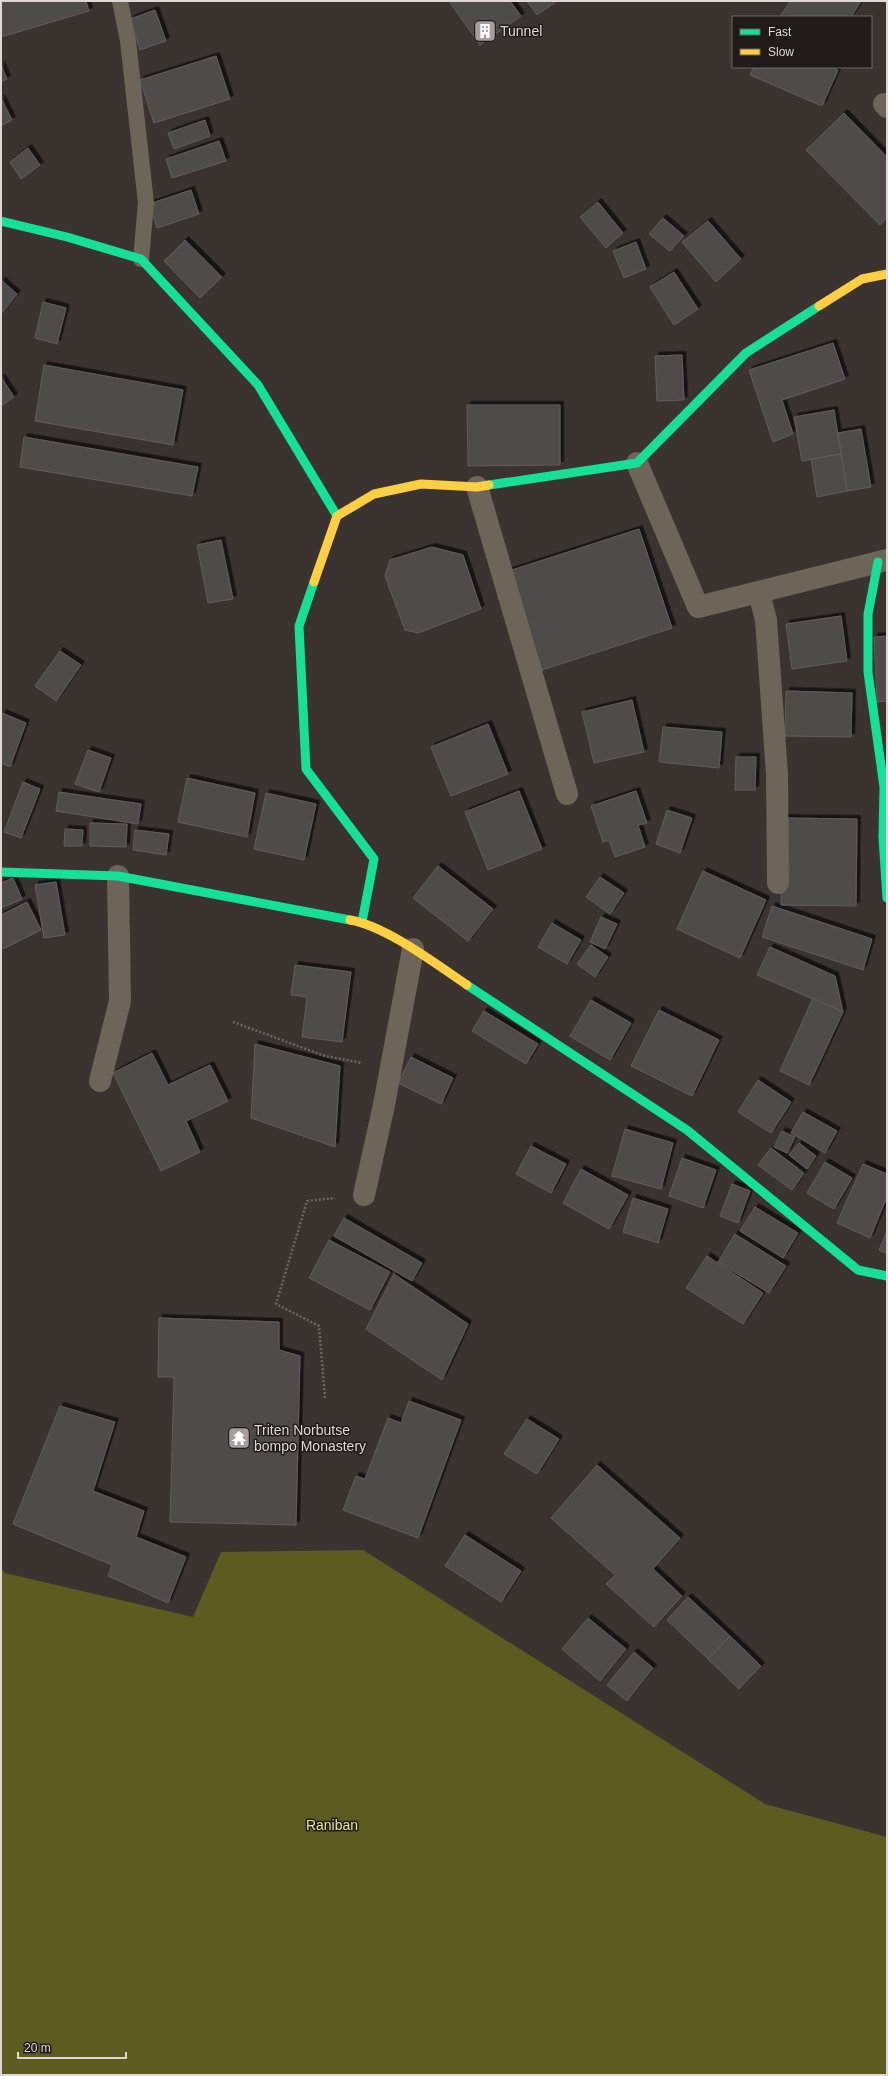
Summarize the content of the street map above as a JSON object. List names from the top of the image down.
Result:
{
  "parks": ["Raniban"],
  "places": {
    "building": ["Tunnel"],
    "temple": ["Triten Norbutse bompo Monastery"]
  },
  "legend": ["Fast", "Slow"],
  "scale_bar": "20 m"
}
